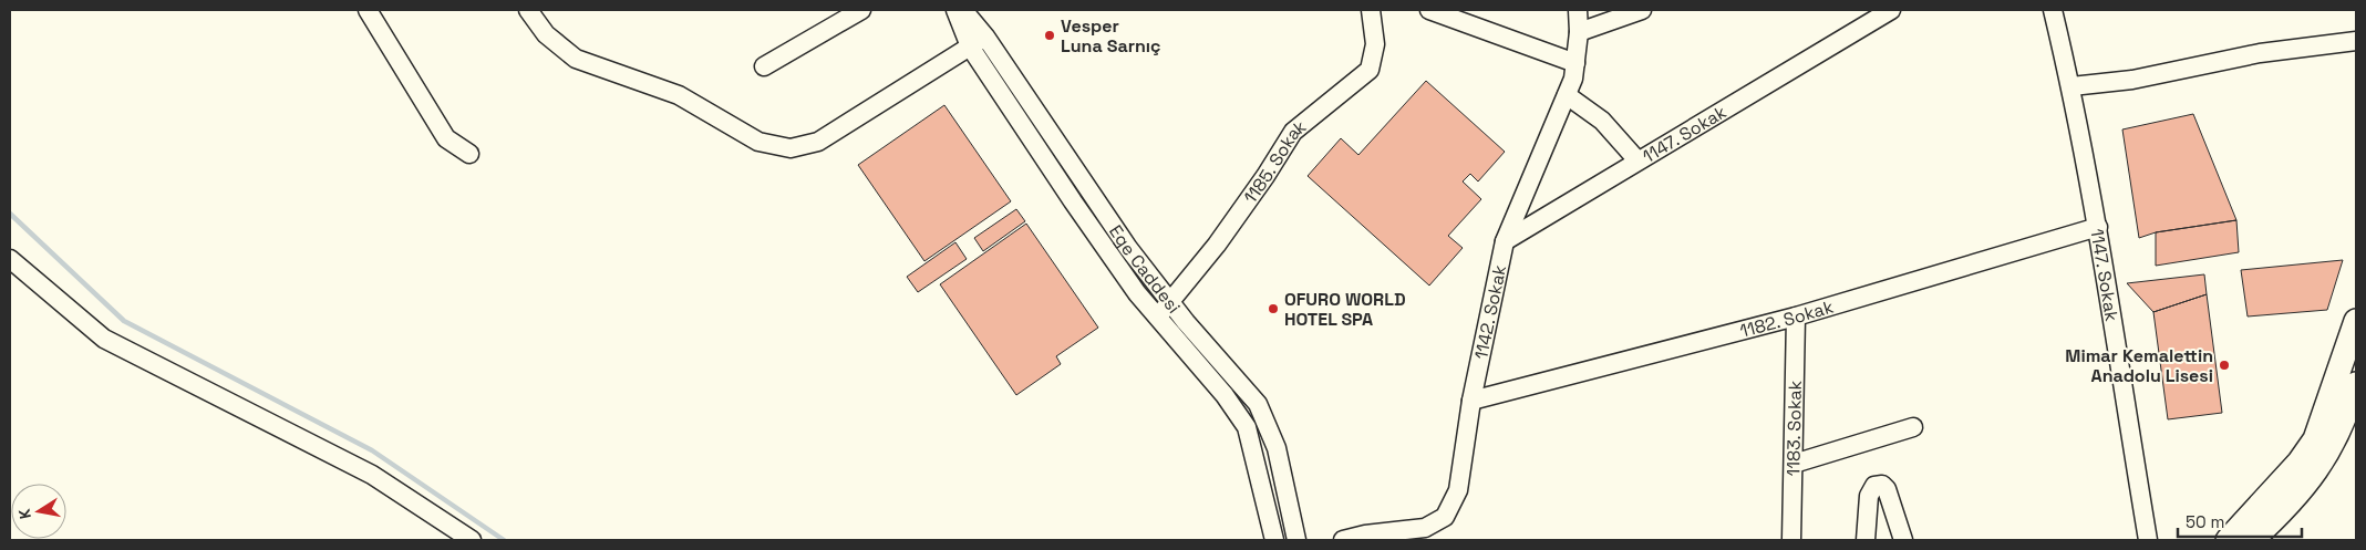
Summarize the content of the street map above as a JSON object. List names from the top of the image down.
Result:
{
  "streets": {
    "street": [
      "1147. Sokak",
      "1185. Sokak",
      "Ege Caddesi",
      "1142. Sokak",
      "1182. Sokak",
      "1183. Sokak"
    ]
  },
  "crossings": [
    ["1147. Sokak", "1142. Sokak"],
    ["1147. Sokak", "1182. Sokak"],
    ["1185. Sokak", "Ege Caddesi"],
    ["1142. Sokak", "1182. Sokak"],
    ["1182. Sokak", "1183. Sokak"]
  ],
  "places": ["Vesper Luna Sarnıç", "OFURO WORLD HOTEL SPA", "Mimar Kemalettin Anadolu Lisesi"],
  "scale_bar": "50 m",
  "north": "left"
}
